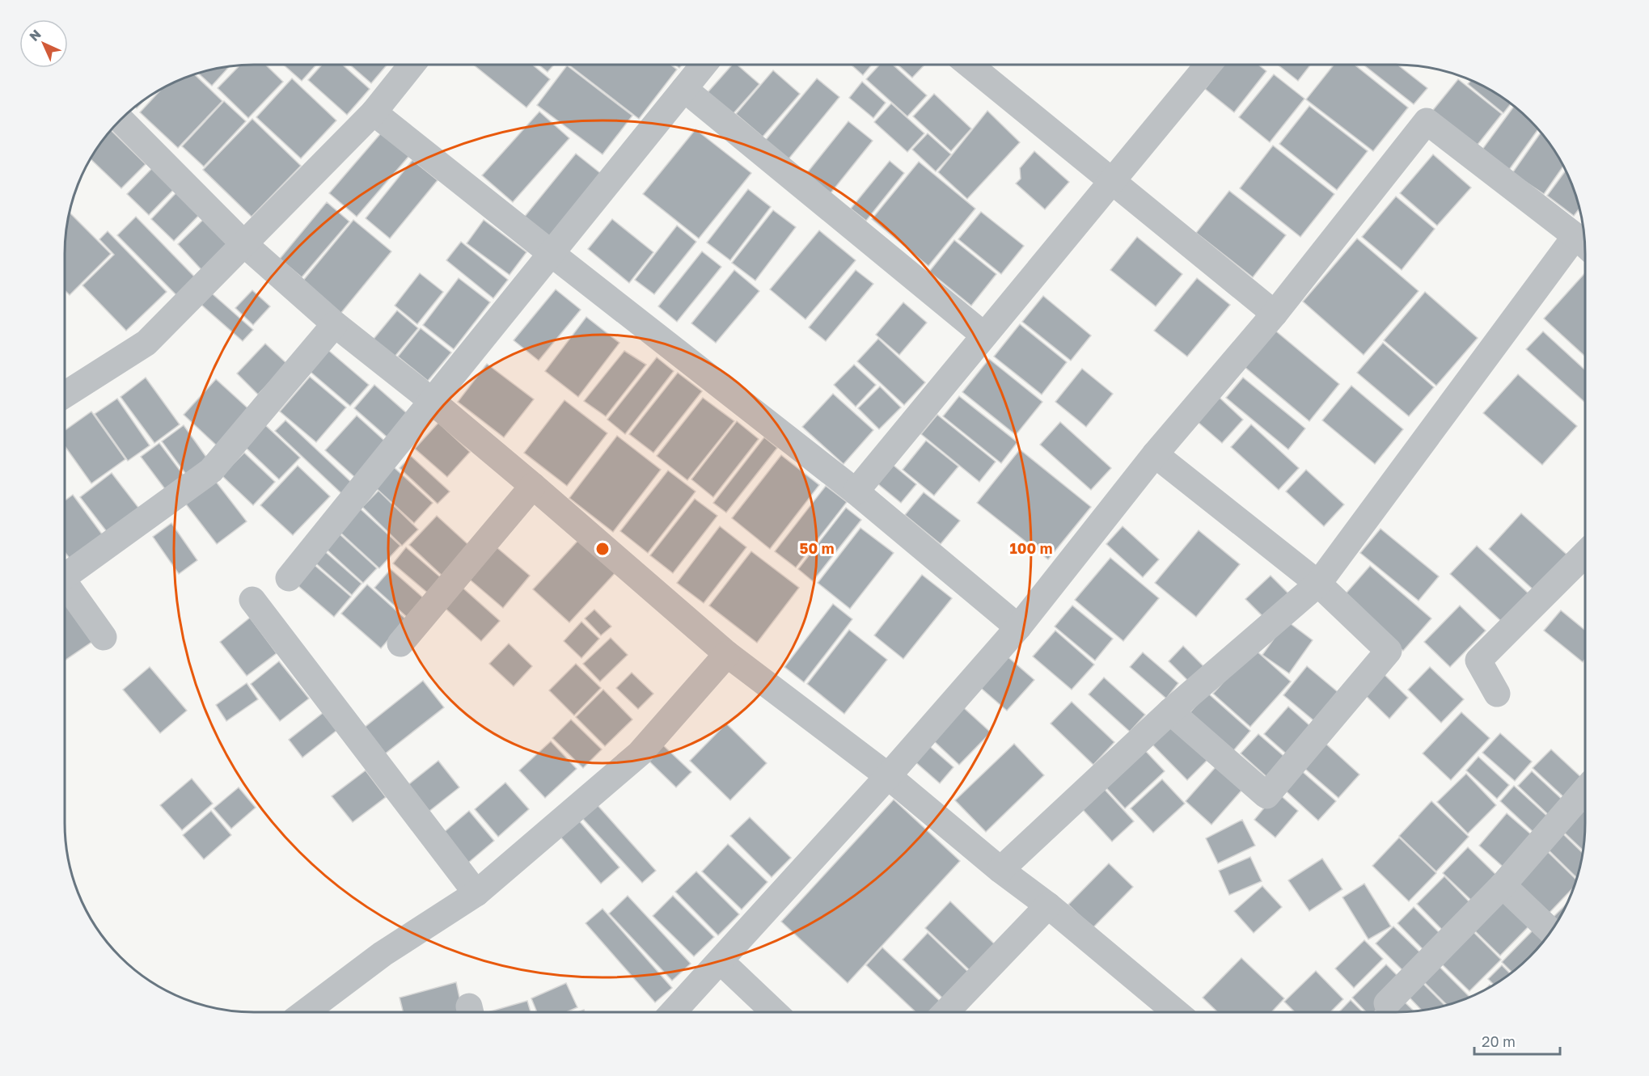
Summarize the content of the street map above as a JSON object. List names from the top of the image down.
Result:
{
  "scale_bar": "20 m",
  "north": "top left",
  "rings": ["50 m", "100 m"]
}
